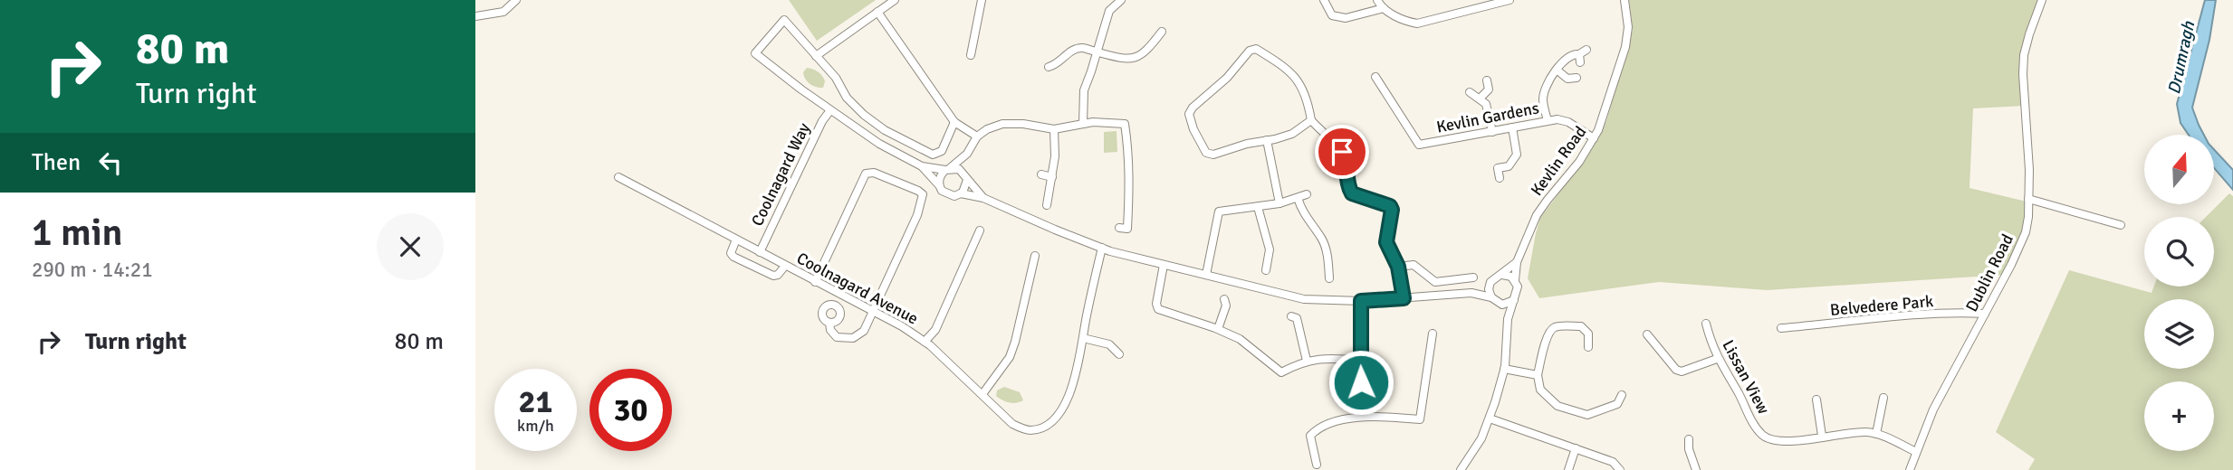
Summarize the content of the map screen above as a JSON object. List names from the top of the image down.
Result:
{
  "streets": {
    "street": [
      "Kevlin Gardens",
      "Kevlin Road",
      "Coolnagard Way",
      "Dublin Road",
      "Coolnagard Avenue",
      "Belvedere Park",
      "Lissan View"
    ]
  },
  "crossings": [
    ["Kevlin Gardens", "Kevlin Road"],
    ["Coolnagard Way", "Coolnagard Avenue"],
    ["Dublin Road", "Belvedere Park"],
    ["Dublin Road", "Lissan View"]
  ],
  "water": ["Drumragh"],
  "north": "top",
  "page": {
    "turn": ["80 m", "Turn right"],
    "then": "Then",
    "map_buttons": "+",
    "heading": ["1 min", "290 m · 14:21"],
    "list": [
      {
        "name": "Turn right",
        "value": "80 m"
      }
    ],
    "speed": "21 km/h",
    "limit": "30"
  }
}
